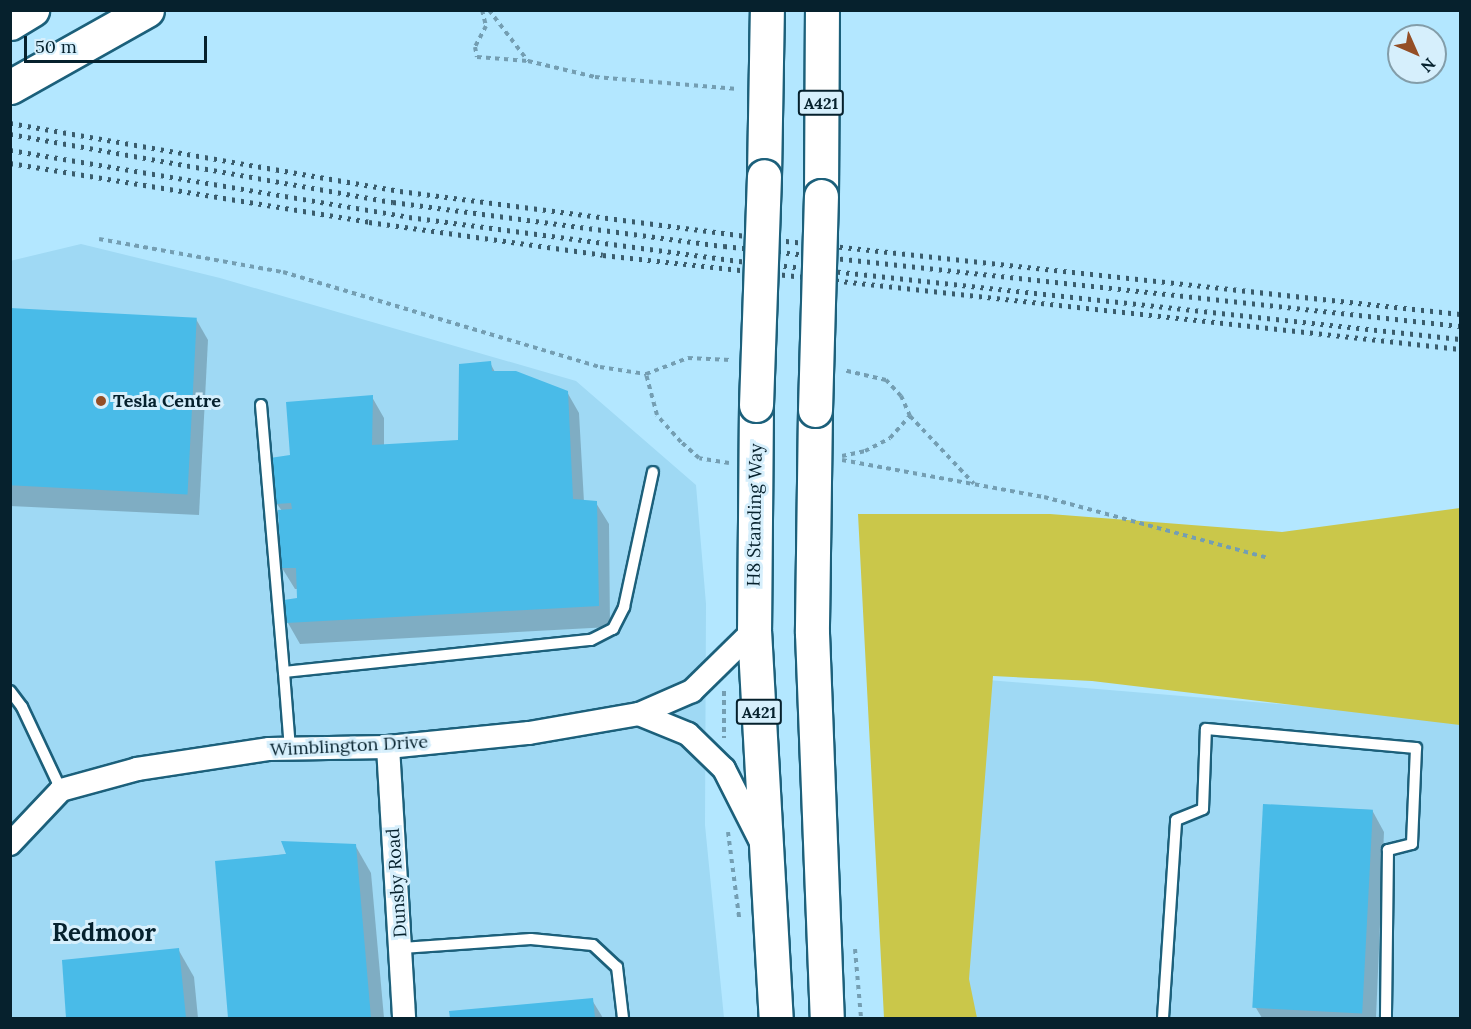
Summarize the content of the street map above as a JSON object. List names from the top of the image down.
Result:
{
  "streets": {
    "highway": ["A421", "H8 Standing Way"],
    "street": ["Wimblington Drive", "Dunsby Road"]
  },
  "crossings": [
    ["H8 Standing Way", "Wimblington Drive"],
    ["Wimblington Drive", "Dunsby Road"]
  ],
  "districts": ["Redmoor"],
  "places": ["Tesla Centre"],
  "scale_bar": "50 m",
  "north": "bottom right"
}
